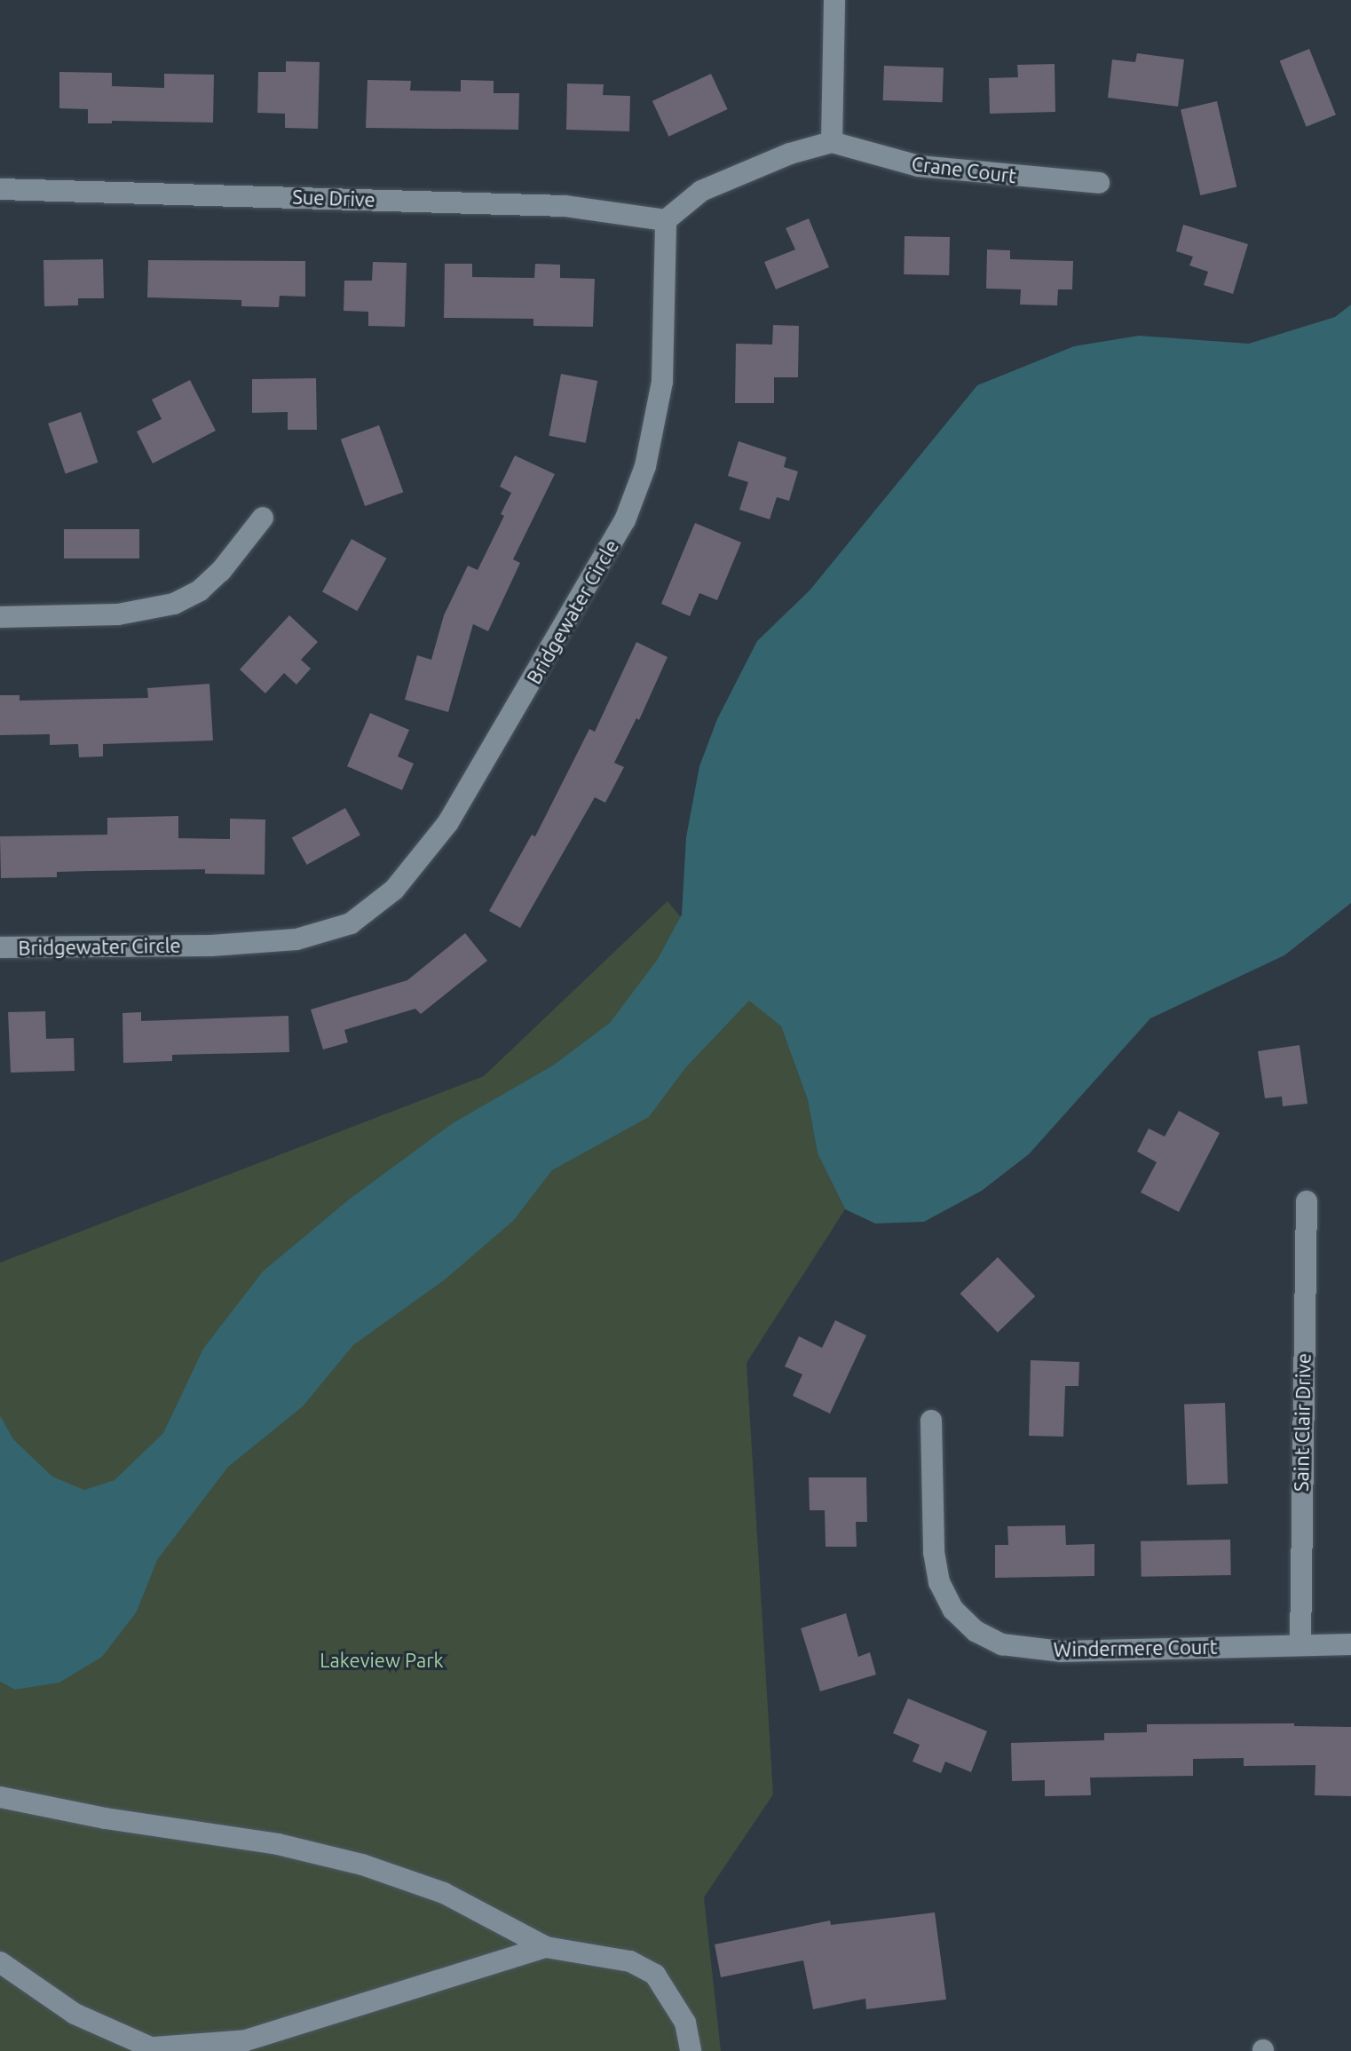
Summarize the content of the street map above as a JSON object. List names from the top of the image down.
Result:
{
  "streets": {
    "street": [
      "Crane Court",
      "Sue Drive",
      "Bridgewater Circle",
      "Saint Clair Drive",
      "Windermere Court"
    ]
  },
  "crossings": [
    ["Sue Drive", "Bridgewater Circle"],
    ["Saint Clair Drive", "Windermere Court"]
  ],
  "parks": ["Lakeview Park"]
}
